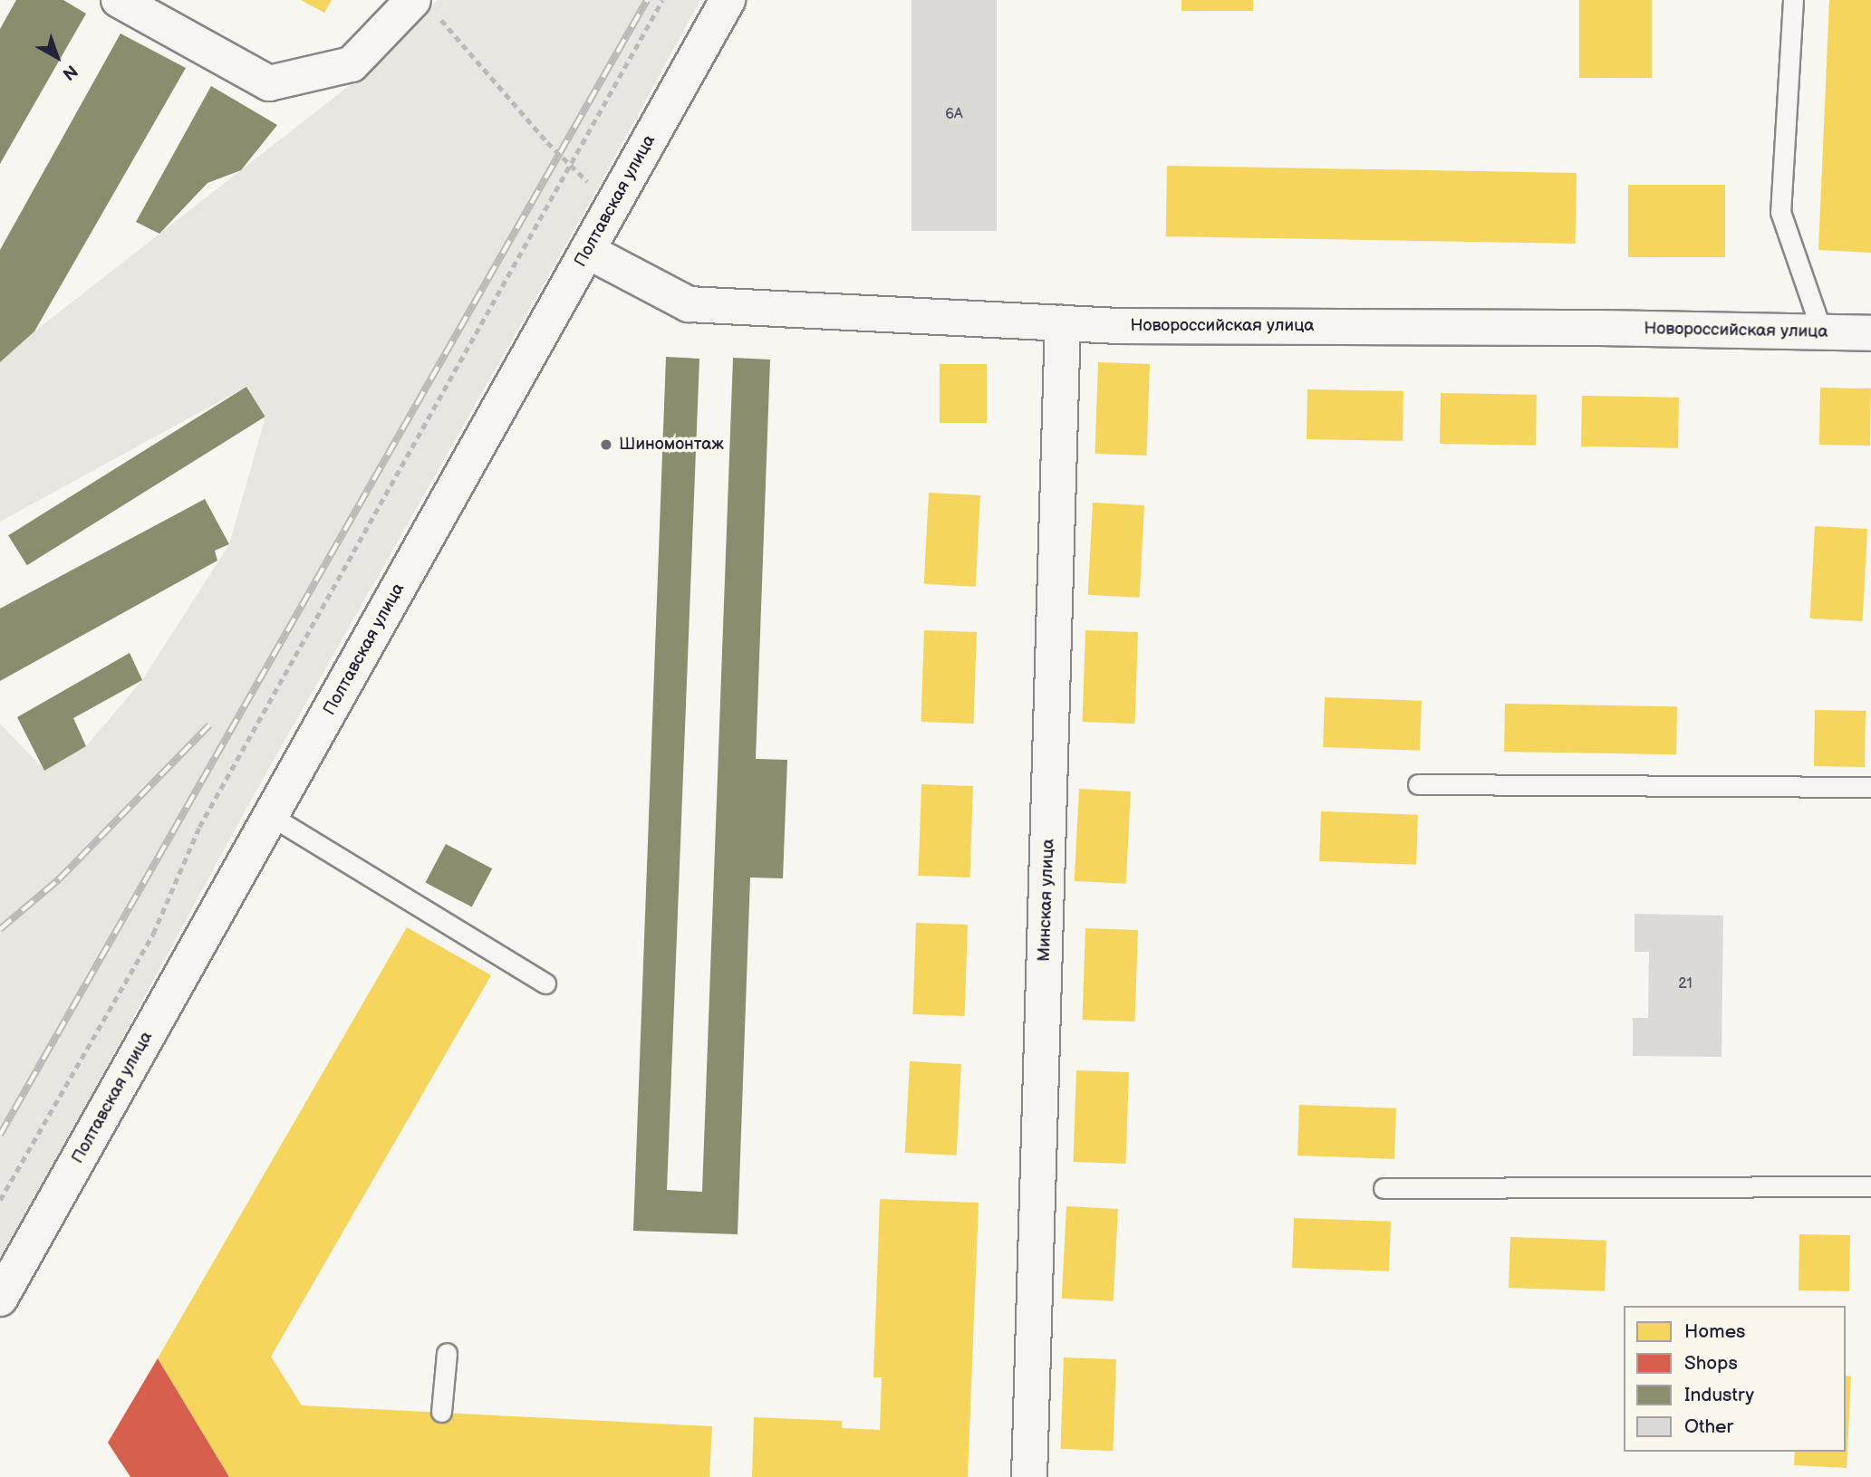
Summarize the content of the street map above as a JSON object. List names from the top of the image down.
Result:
{
  "streets": {
    "street": ["Полтавская улица", "Новороссийская улица", "Минская улица"]
  },
  "crossings": [
    ["Полтавская улица", "Новороссийская улица"],
    ["Новороссийская улица", "Минская улица"]
  ],
  "places": ["Шиномонтаж"],
  "house_numbers": ["6А", "21"],
  "legend": [
    "Homes",
    "Shops",
    "Industry",
    "Other"
  ],
  "north": "bottom right"
}
